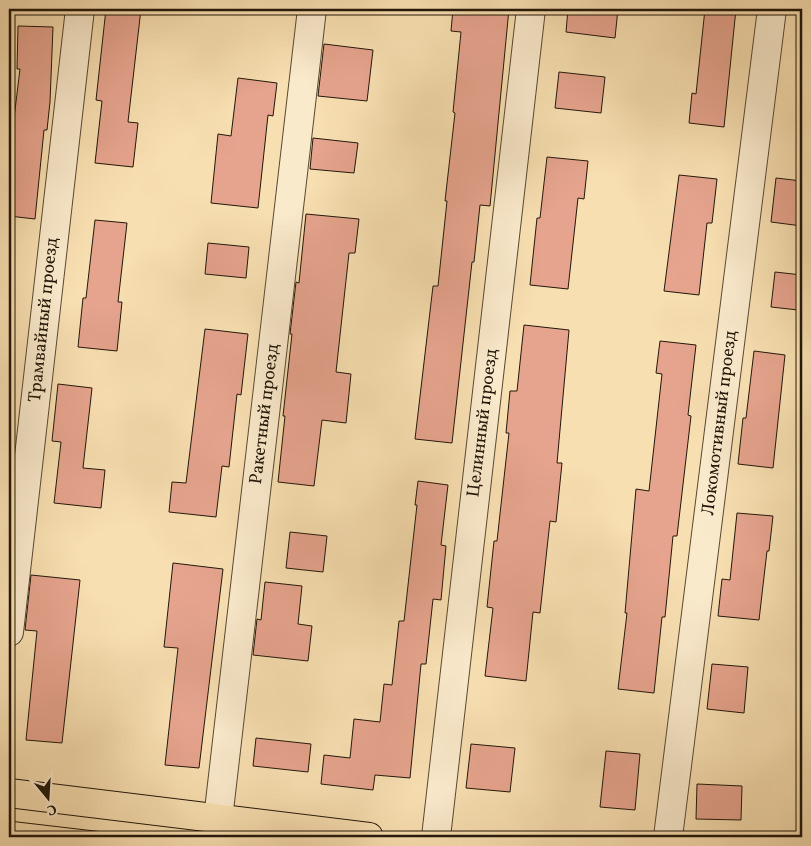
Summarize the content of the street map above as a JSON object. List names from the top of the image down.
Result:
{
  "streets": {
    "street": [
      "Трамвайный проезд",
      "Ракетный проезд",
      "Целинный проезд",
      "Локомотивный проезд"
    ]
  },
  "north": "bottom"
}
